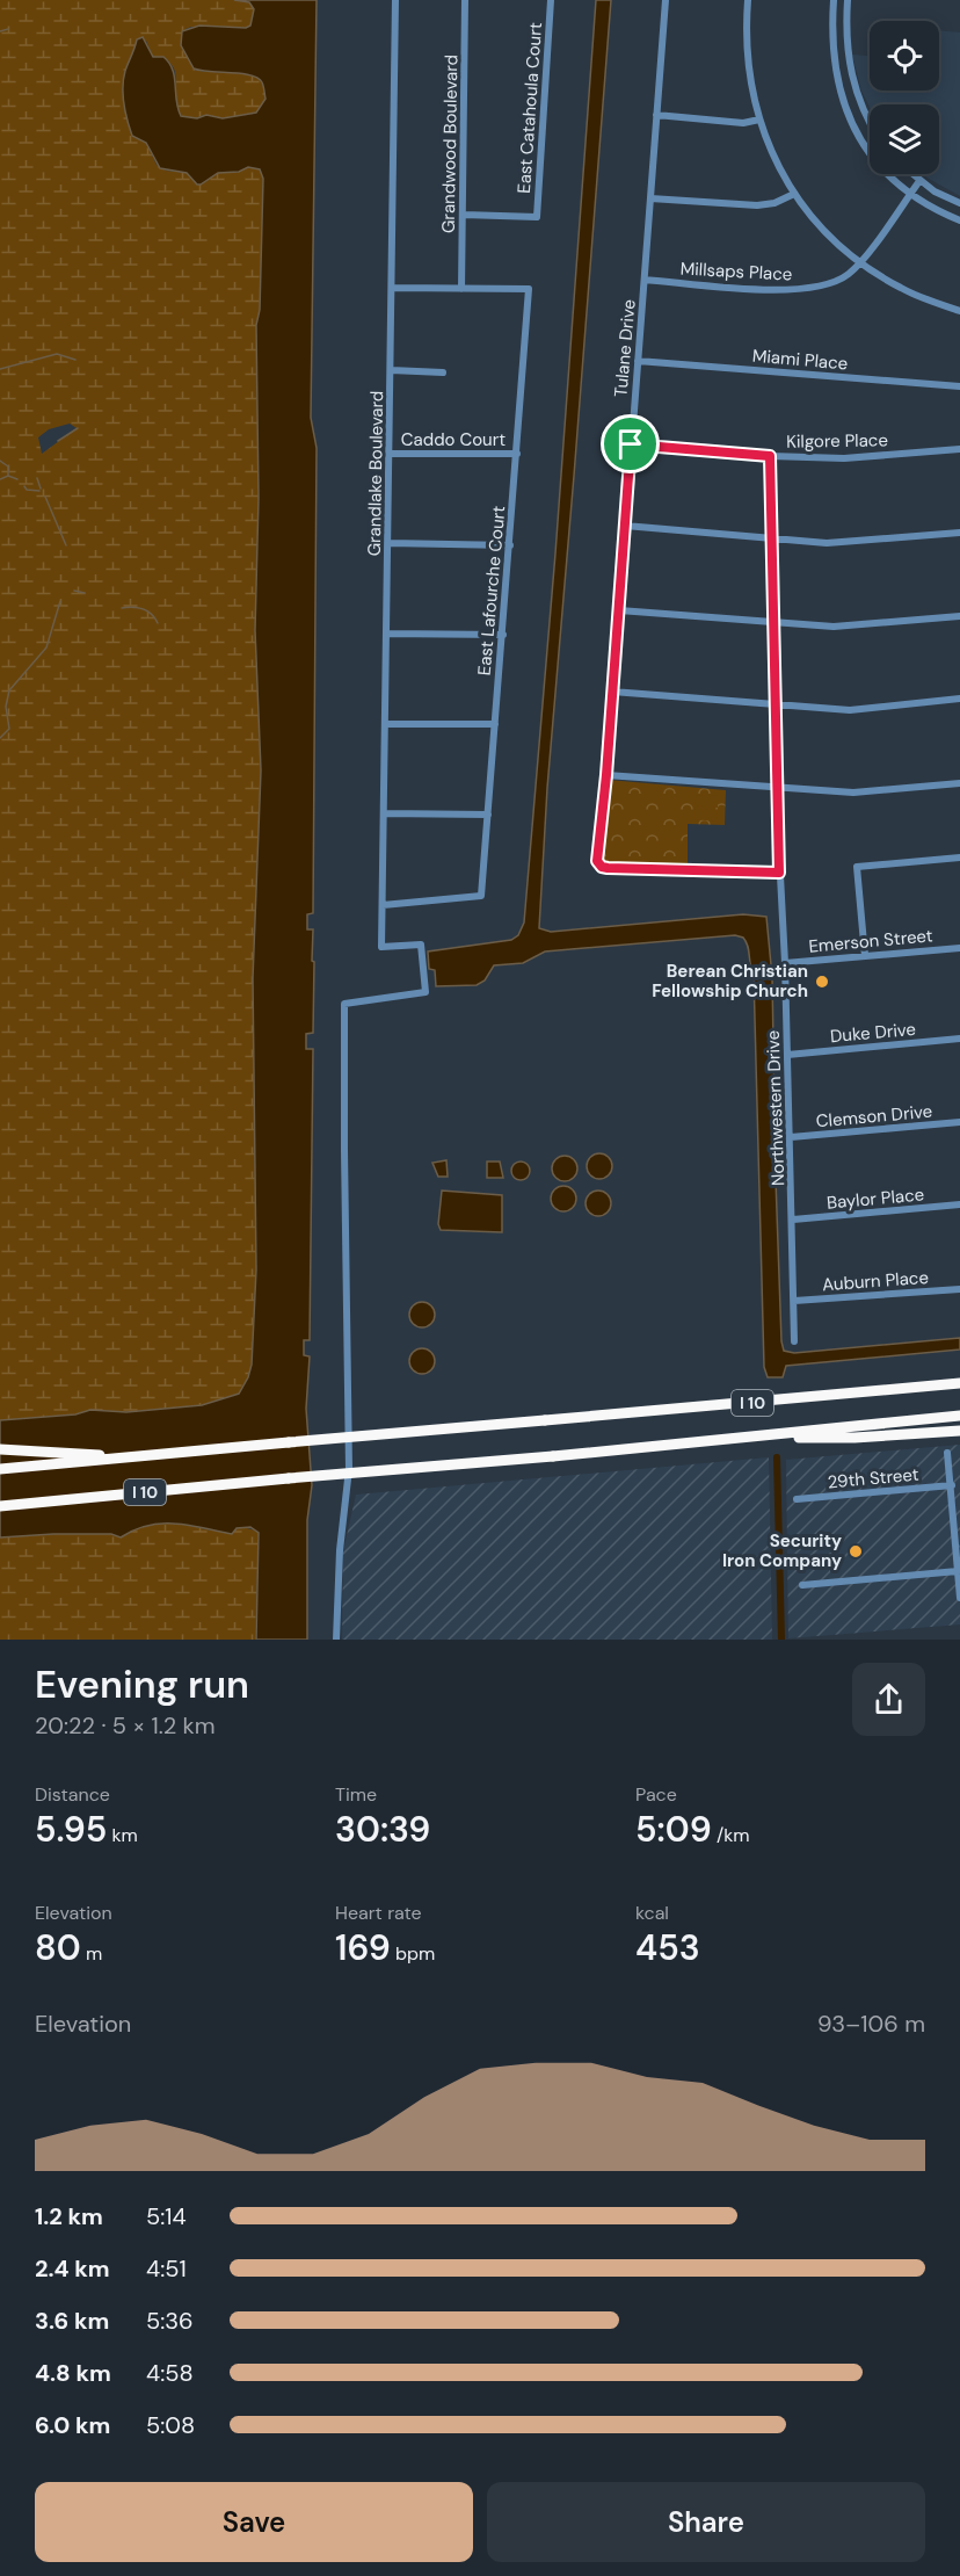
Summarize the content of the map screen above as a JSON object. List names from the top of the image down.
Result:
{
  "streets": {
    "highway": ["I 10"],
    "street": [
      "East Catahoula Court",
      "Grandwood Boulevard",
      "Millsaps Place",
      "Tulane Drive",
      "Miami Place",
      "Caddo Court",
      "Kilgore Place",
      "Grandlake Boulevard",
      "East Lafourche Court",
      "Emerson Street",
      "Duke Drive",
      "Northwestern Drive",
      "Clemson Drive",
      "Baylor Place",
      "Auburn Place",
      "29th Street"
    ]
  },
  "crossings": [
    ["East Catahoula Court", "Grandwood Boulevard"],
    ["Grandwood Boulevard", "East Lafourche Court"],
    ["Millsaps Place", "Tulane Drive"],
    ["Tulane Drive", "Miami Place"],
    ["Tulane Drive", "Kilgore Place"],
    ["Tulane Drive", "Northwestern Drive"],
    ["Caddo Court", "Grandlake Boulevard"],
    ["Caddo Court", "East Lafourche Court"],
    ["Kilgore Place", "Northwestern Drive"],
    ["Grandlake Boulevard", "East Lafourche Court"],
    ["Emerson Street", "Northwestern Drive"],
    ["Duke Drive", "Northwestern Drive"],
    ["Northwestern Drive", "Clemson Drive"],
    ["Northwestern Drive", "Baylor Place"],
    ["Northwestern Drive", "Auburn Place"]
  ],
  "places": ["Berean Christian Fellowship Church", "Security Iron Company"],
  "page": {
    "heading": ["Evening run", "20:22 · 5 × 1.2 km"],
    "stats": [
      ["Distance", "5.95 km"],
      ["Time", "30:39"],
      ["Pace", "5:09 /km"],
      ["Elevation", "80 m"],
      ["Heart rate", "169 bpm"],
      ["kcal", "453"]
    ],
    "chart": ["Elevation", "93–106 m"],
    "list": [
      {
        "name": "1.2 km",
        "note": "5:14"
      },
      {
        "name": "2.4 km",
        "note": "4:51"
      },
      {
        "name": "3.6 km",
        "note": "5:36"
      },
      {
        "name": "4.8 km",
        "note": "4:58"
      },
      {
        "name": "6.0 km",
        "note": "5:08"
      }
    ],
    "buttons": ["Save", "Share"]
  }
}
